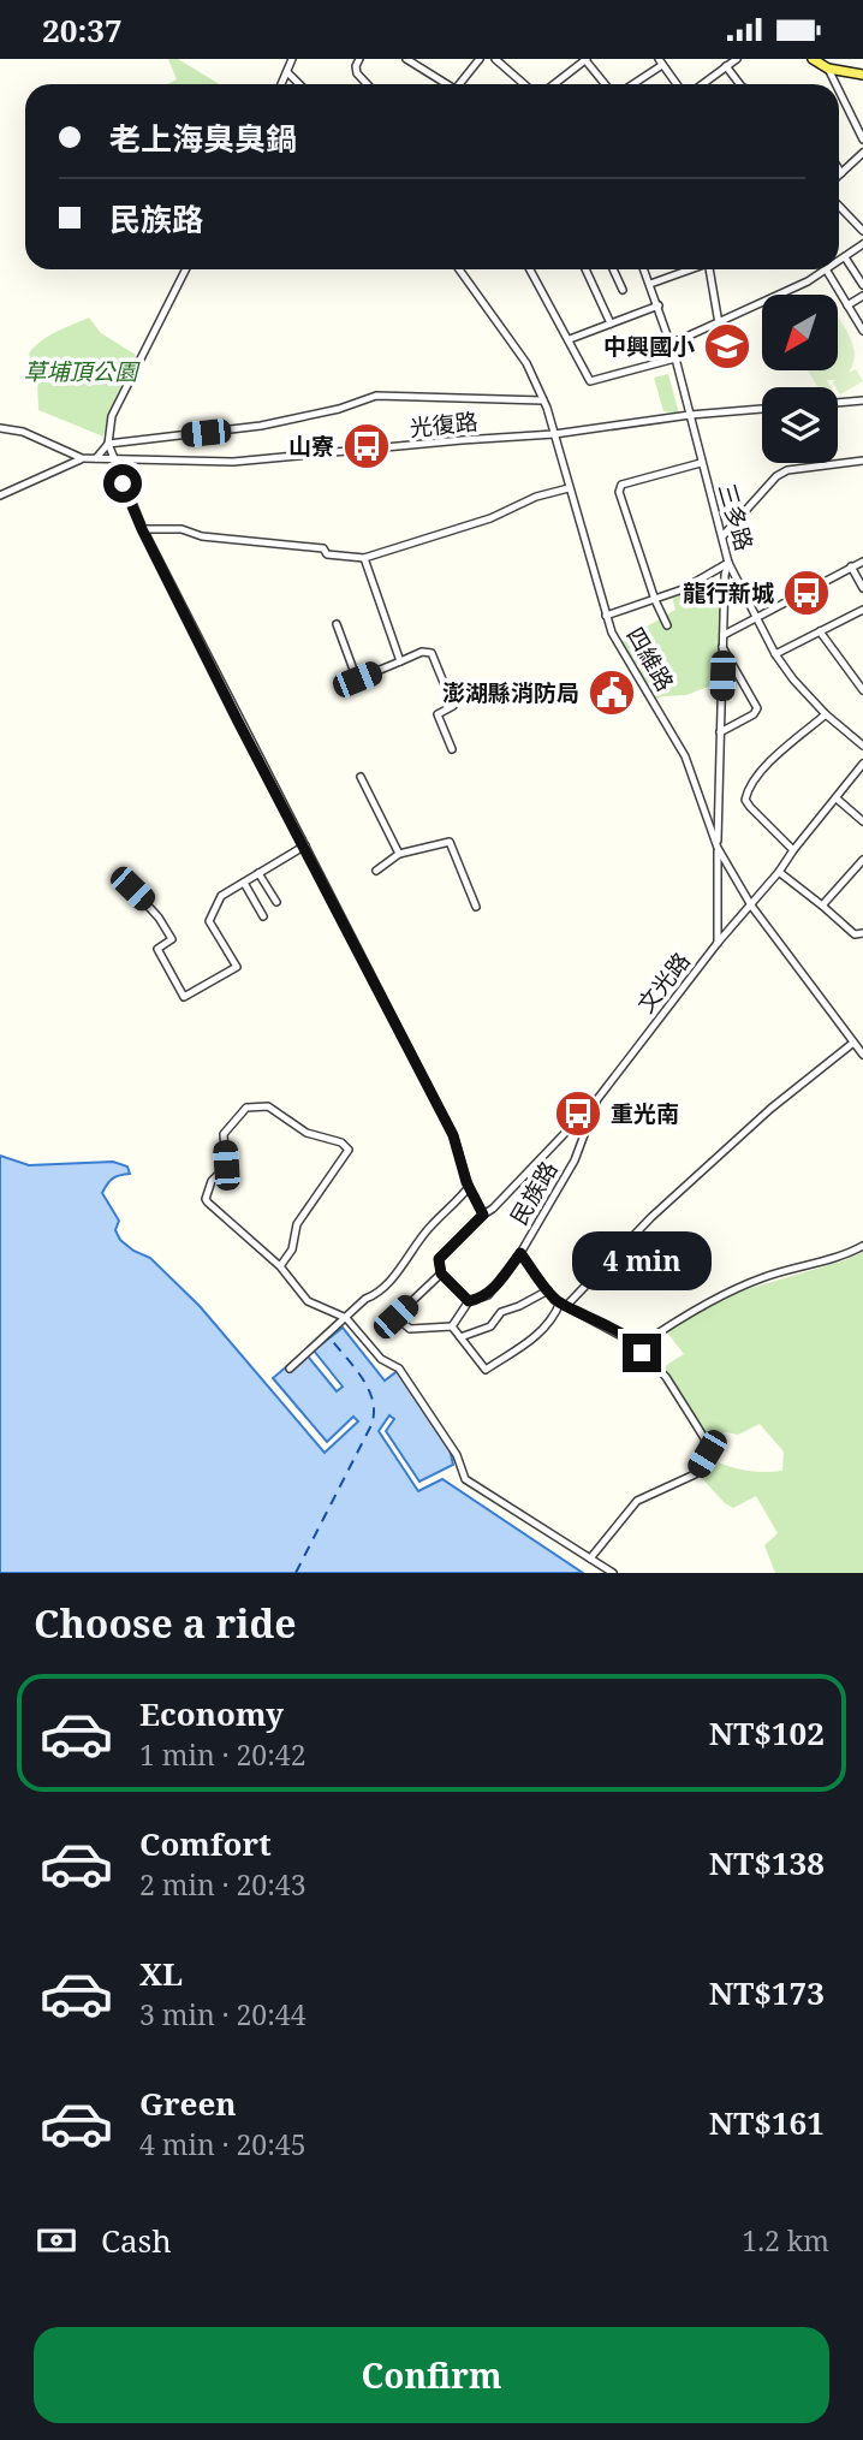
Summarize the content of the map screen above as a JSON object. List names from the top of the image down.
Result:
{
  "streets": {
    "street": [
      "光復路",
      "三多路",
      "四維路",
      "文光路",
      "民族路"
    ]
  },
  "crossings": [
    ["光復路", "三多路"],
    ["光復路", "四維路"],
    ["四維路", "文光路"],
    ["文光路", "民族路"]
  ],
  "parks": ["草埔頂公園"],
  "places": {
    "school or university": ["中興國小"],
    "bus stop": ["山寮", "龍行新城", "重光南"],
    "public building": ["澎湖縣消防局"]
  },
  "north": "bottom left",
  "page": {
    "status": "20:37",
    "banner": ["老上海臭臭鍋", "民族路"],
    "bubble": "4 min",
    "heading": "Choose a ride",
    "list": [
      {
        "name": "Economy",
        "note": "1 min · 20:42",
        "value": "NT$102"
      },
      {
        "name": "Comfort",
        "note": "2 min · 20:43",
        "value": "NT$138"
      },
      {
        "name": "XL",
        "note": "3 min · 20:44",
        "value": "NT$173"
      },
      {
        "name": "Green",
        "note": "4 min · 20:45",
        "value": "NT$161"
      }
    ],
    "pay": ["Cash", "1.2 km"],
    "buttons": "Confirm"
  }
}
